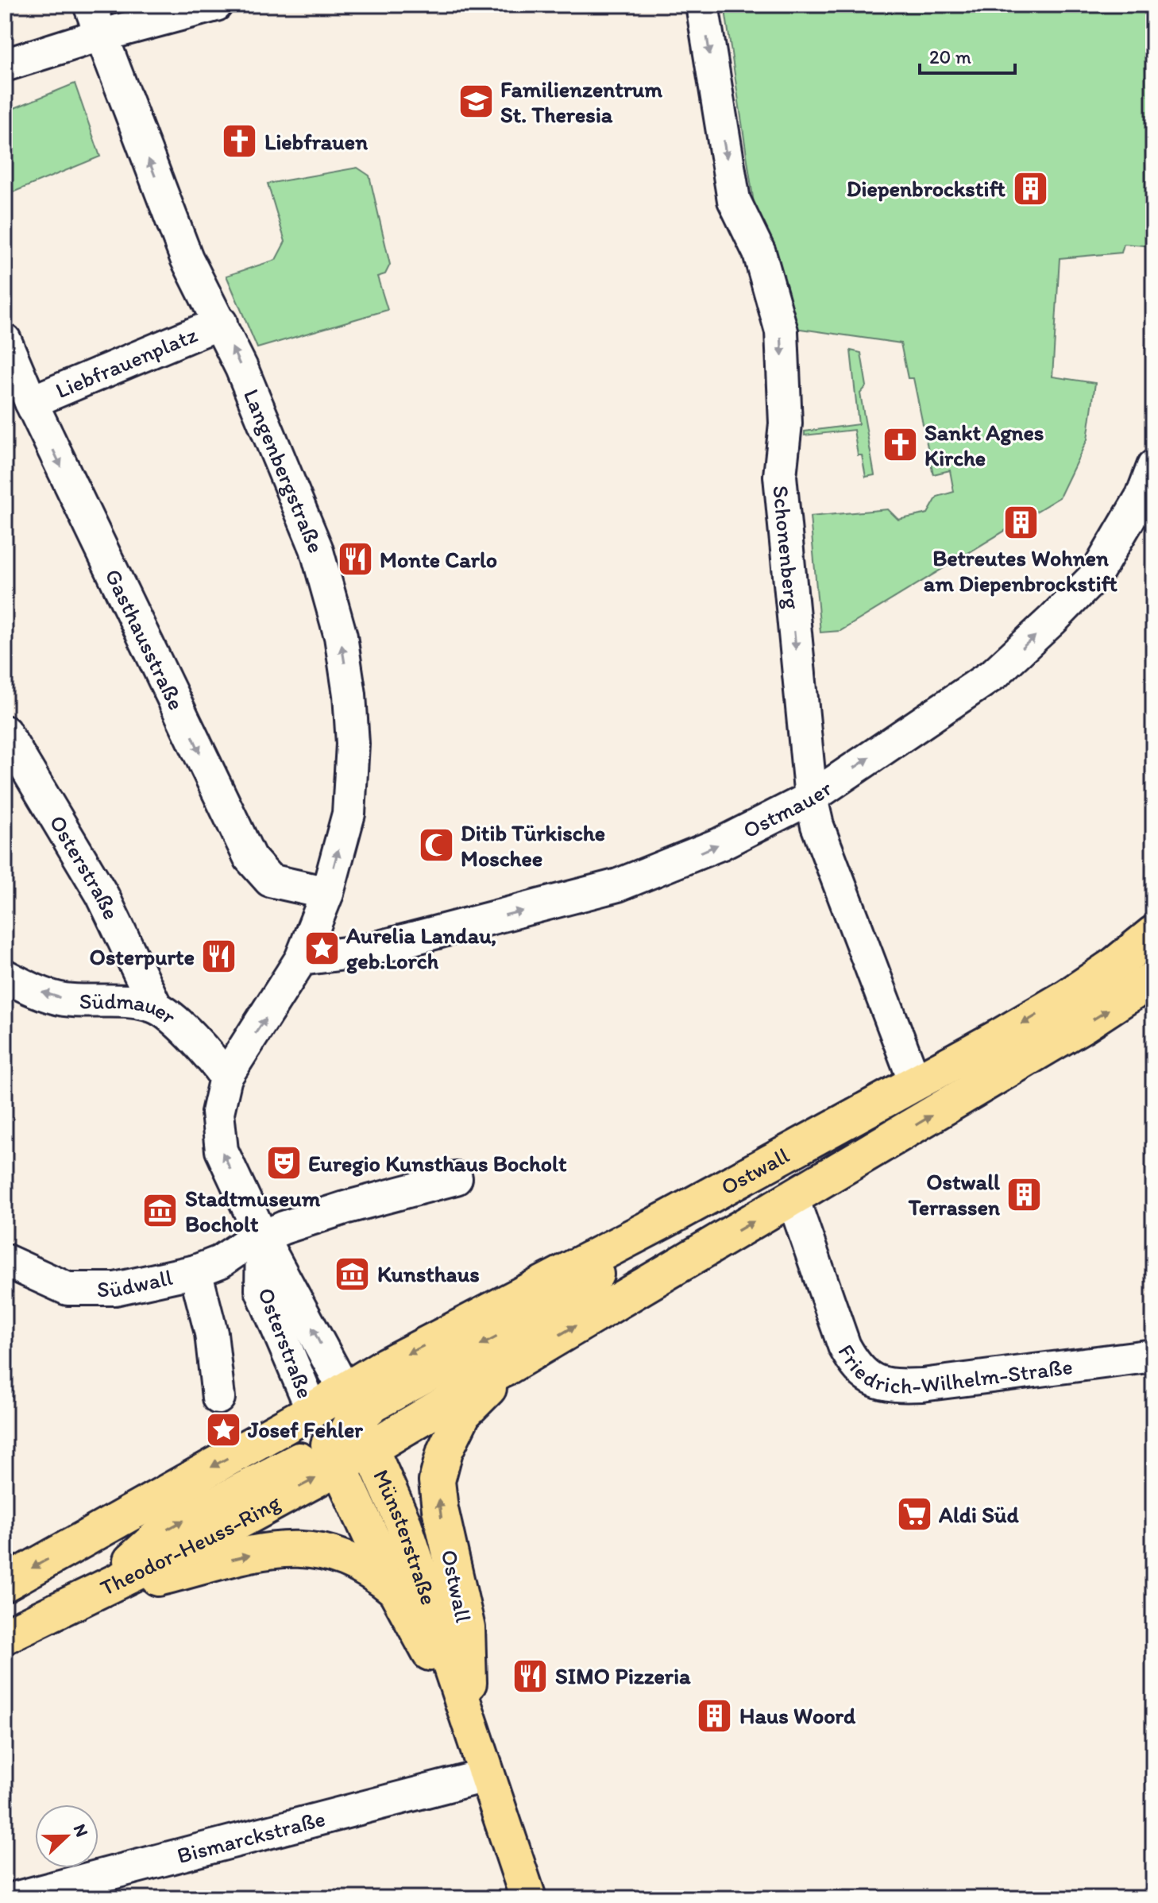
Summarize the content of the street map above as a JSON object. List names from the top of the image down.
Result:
{
  "streets": {
    "main road": ["Ostwall", "Münsterstraße", "Theodor-Heuss-Ring"],
    "street": [
      "Liebfrauenplatz",
      "Langenbergstraße",
      "Schonenberg",
      "Gasthausstraße",
      "Ostmauer",
      "Osterstraße",
      "Südmauer",
      "Südwall",
      "Friedrich-Wilhelm-Straße",
      "Bismarckstraße"
    ]
  },
  "crossings": [
    ["Liebfrauenplatz", "Langenbergstraße"],
    ["Liebfrauenplatz", "Gasthausstraße"],
    ["Langenbergstraße", "Gasthausstraße"],
    ["Langenbergstraße", "Ostmauer"],
    ["Langenbergstraße", "Osterstraße"],
    ["Langenbergstraße", "Südmauer"],
    ["Schonenberg", "Ostmauer"],
    ["Schonenberg", "Ostwall"],
    ["Osterstraße", "Südmauer"],
    ["Osterstraße", "Ostwall"],
    ["Osterstraße", "Südwall"],
    ["Osterstraße", "Münsterstraße"],
    ["Ostwall", "Friedrich-Wilhelm-Straße"],
    ["Ostwall", "Münsterstraße"],
    ["Münsterstraße", "Bismarckstraße"]
  ],
  "one_way": [
    "Langenbergstraße",
    "Schonenberg",
    "Gasthausstraße",
    "Ostmauer",
    "Südmauer"
  ],
  "places": {
    "school or university": ["Familienzentrum St. Theresia"],
    "church": ["Liebfrauen", "Sankt Agnes Kirche"],
    "building": [
      "Diepenbrockstift",
      "Betreutes Wohnen am Diepenbrockstift",
      "Ostwall Terrassen",
      "Haus Woord"
    ],
    "restaurant": ["Monte Carlo", "Osterpurte", "SIMO Pizzeria"],
    "mosque": ["Ditib Türkische Moschee"],
    "place": ["Aurelia Landau, geb.Lorch", "Josef Fehler"],
    "theatre": ["Euregio Kunsthaus Bocholt"],
    "museum": ["Stadtmuseum Bocholt", "Kunsthaus"],
    "supermarket": ["Aldi Süd"]
  },
  "scale_bar": "20 m",
  "north": "right"
}
